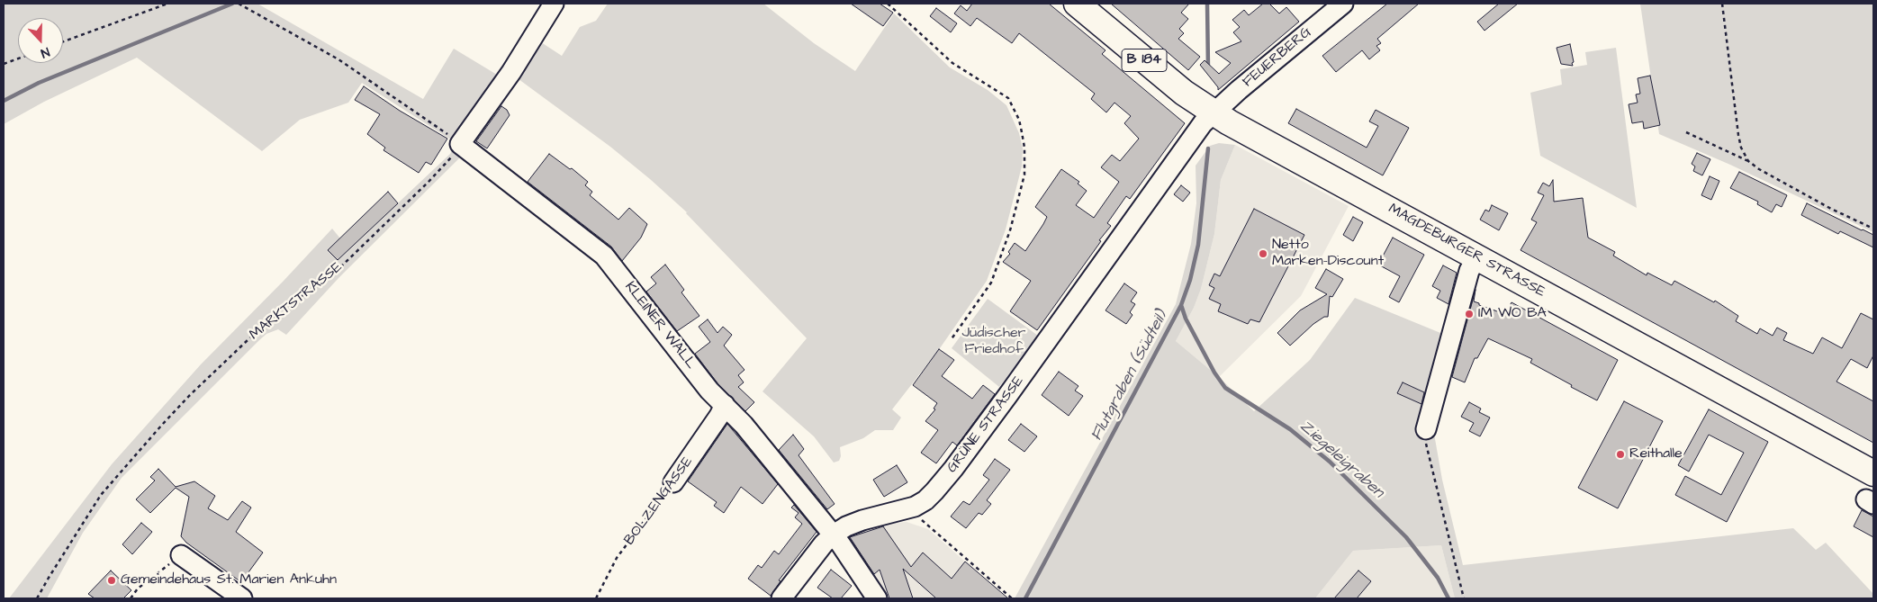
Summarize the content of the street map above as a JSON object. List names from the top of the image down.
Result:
{
  "streets": {
    "main road": ["B 184", "MAGDEBURGER STRASSE"],
    "street": [
      "FEUERBERG",
      "KLEINER WALL",
      "GRÜNE STRASSE",
      "BOLZENGASSE"
    ],
    "path": ["MARKTSTRASSE"]
  },
  "crossings": [
    ["FEUERBERG", "MAGDEBURGER STRASSE"],
    ["FEUERBERG", "GRÜNE STRASSE"],
    ["MAGDEBURGER STRASSE", "GRÜNE STRASSE"],
    ["MARKTSTRASSE", "KLEINER WALL"],
    ["KLEINER WALL", "GRÜNE STRASSE"],
    ["KLEINER WALL", "BOLZENGASSE"]
  ],
  "water": ["Flutgraben (Südteil)", "Ziegeleigraben"],
  "parks": ["Jüdischer Friedhof"],
  "places": [
    "Netto Marken-Discount",
    "IM WO BA",
    "Reithalle",
    "Gemeindehaus St. Marien Ankuhn"
  ],
  "north": "bottom"
}
